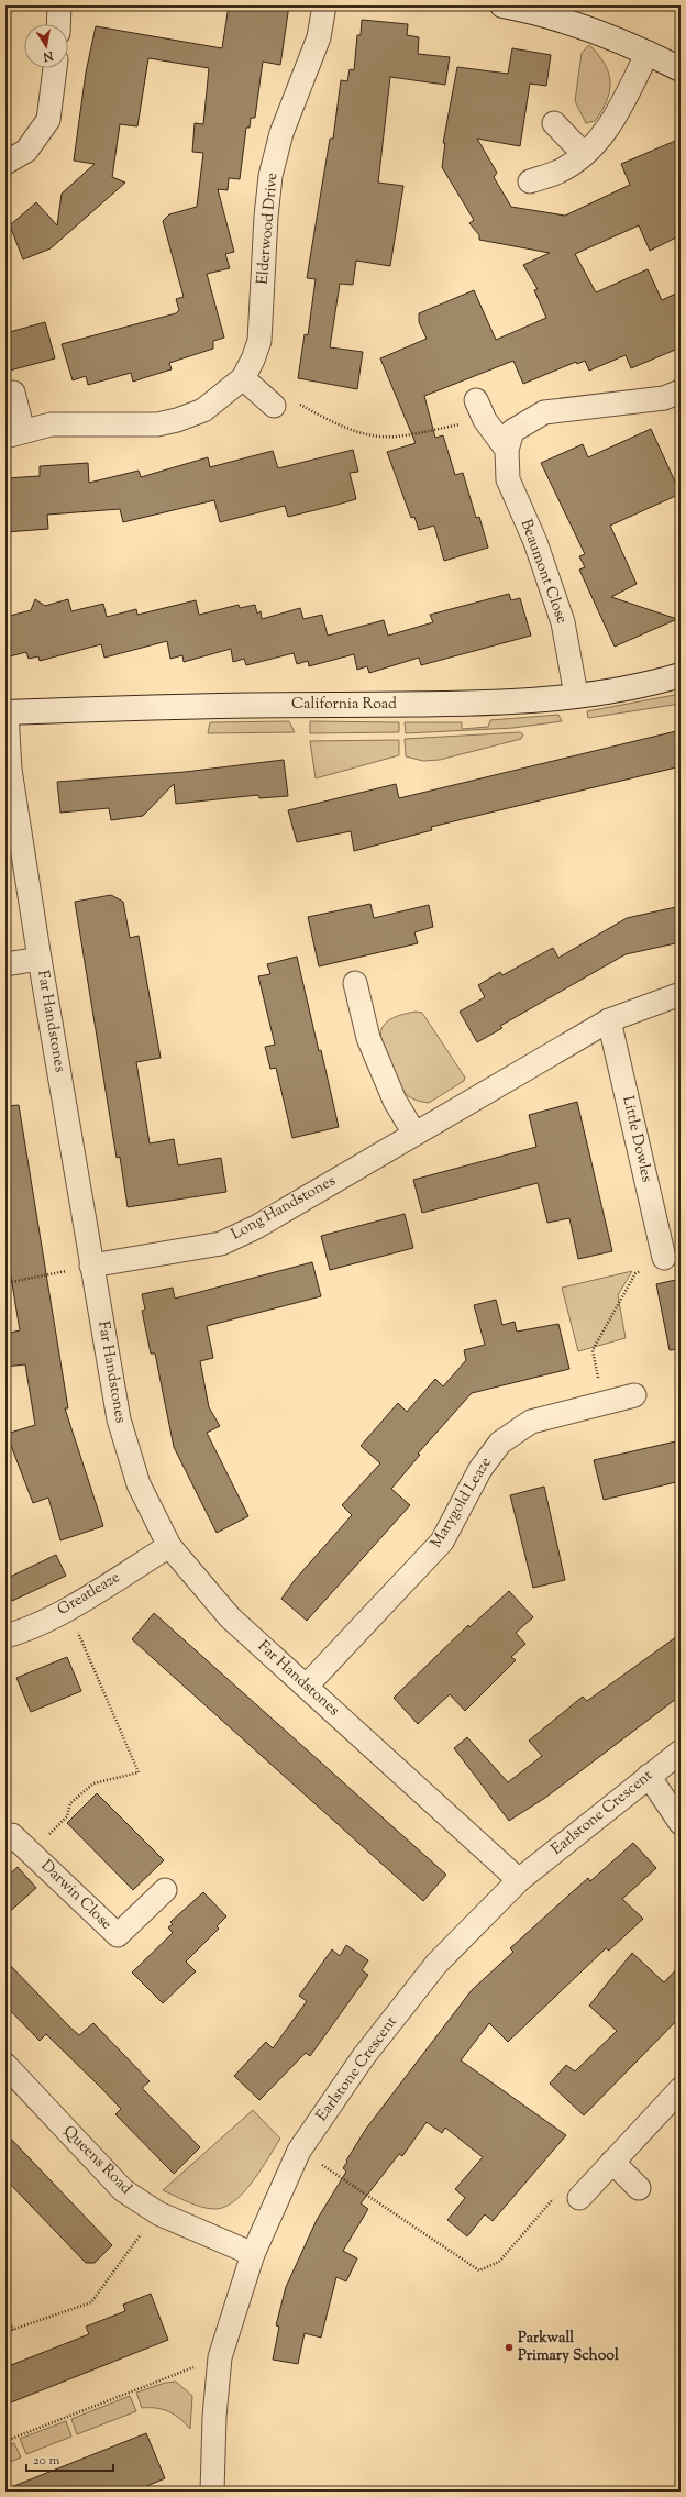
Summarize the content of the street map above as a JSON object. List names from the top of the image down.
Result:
{
  "streets": {
    "street": [
      "Elderwood Drive",
      "Beaumont Close",
      "California Road",
      "Far Handstones",
      "Little Dowles",
      "Long Handstones",
      "Marygold Leaze",
      "Greatleaze",
      "Earlstone Crescent",
      "Darwin Close",
      "Queens Road"
    ]
  },
  "crossings": [
    ["Beaumont Close", "California Road"],
    ["California Road", "Far Handstones"],
    ["Far Handstones", "Long Handstones"],
    ["Far Handstones", "Marygold Leaze"],
    ["Far Handstones", "Greatleaze"],
    ["Far Handstones", "Earlstone Crescent"],
    ["Little Dowles", "Long Handstones"],
    ["Earlstone Crescent", "Queens Road"]
  ],
  "places": ["Parkwall Primary School"],
  "scale_bar": "20 m",
  "north": "bottom"
}
